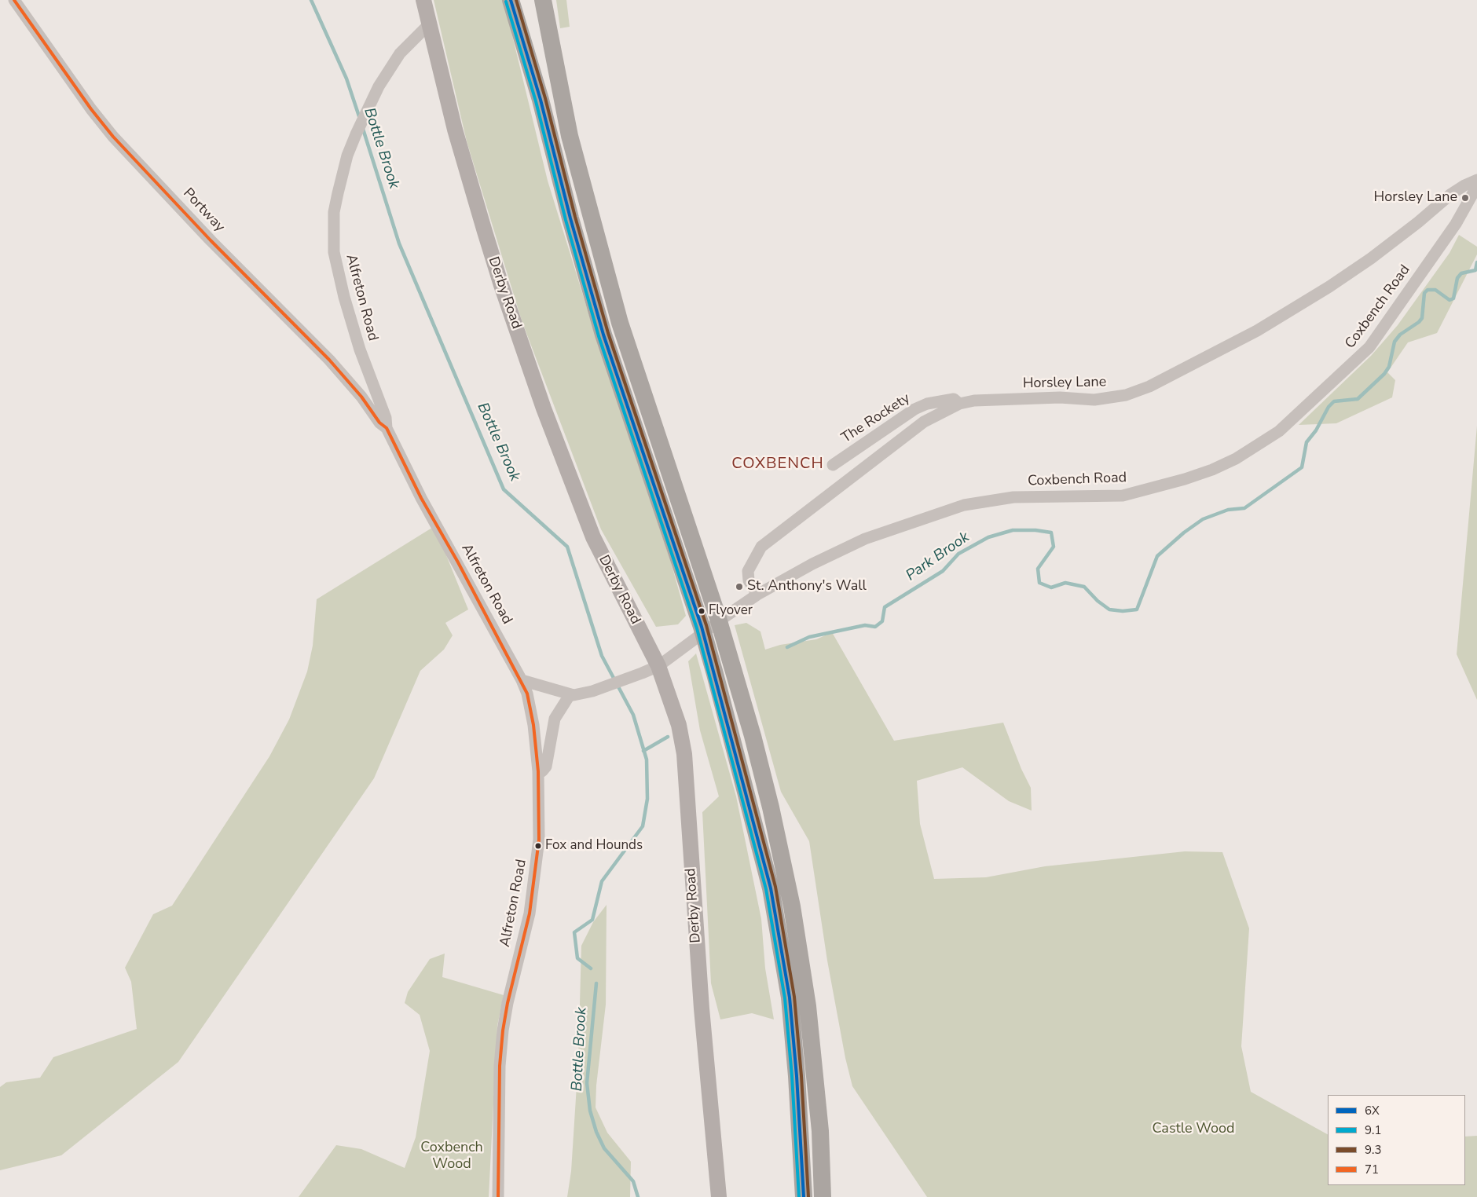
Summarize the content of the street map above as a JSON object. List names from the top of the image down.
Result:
{
  "streets": {
    "main road": ["Derby Road"],
    "street": [
      "Portway",
      "Alfreton Road",
      "Coxbench Road",
      "Horsley Lane",
      "The Rockety"
    ]
  },
  "crossings": [
    ["Portway", "Alfreton Road"],
    ["Derby Road", "Alfreton Road"],
    ["Derby Road", "Coxbench Road"],
    ["Coxbench Road", "Horsley Lane"],
    ["Horsley Lane", "The Rockety"]
  ],
  "districts": ["COXBENCH"],
  "water": ["Bottle Brook", "Park Brook"],
  "parks": ["Castle Wood", "Coxbench Wood"],
  "places": [
    "Horsley Lane",
    "St. Anthony's Wall",
    "Flyover",
    "Fox and Hounds"
  ],
  "lines": [
    "transit line 6X",
    "transit line 9.3",
    "transit line 71",
    "transit line 9.1"
  ],
  "legend": [
    "6X",
    "9.1",
    "9.3",
    "71"
  ]
}
